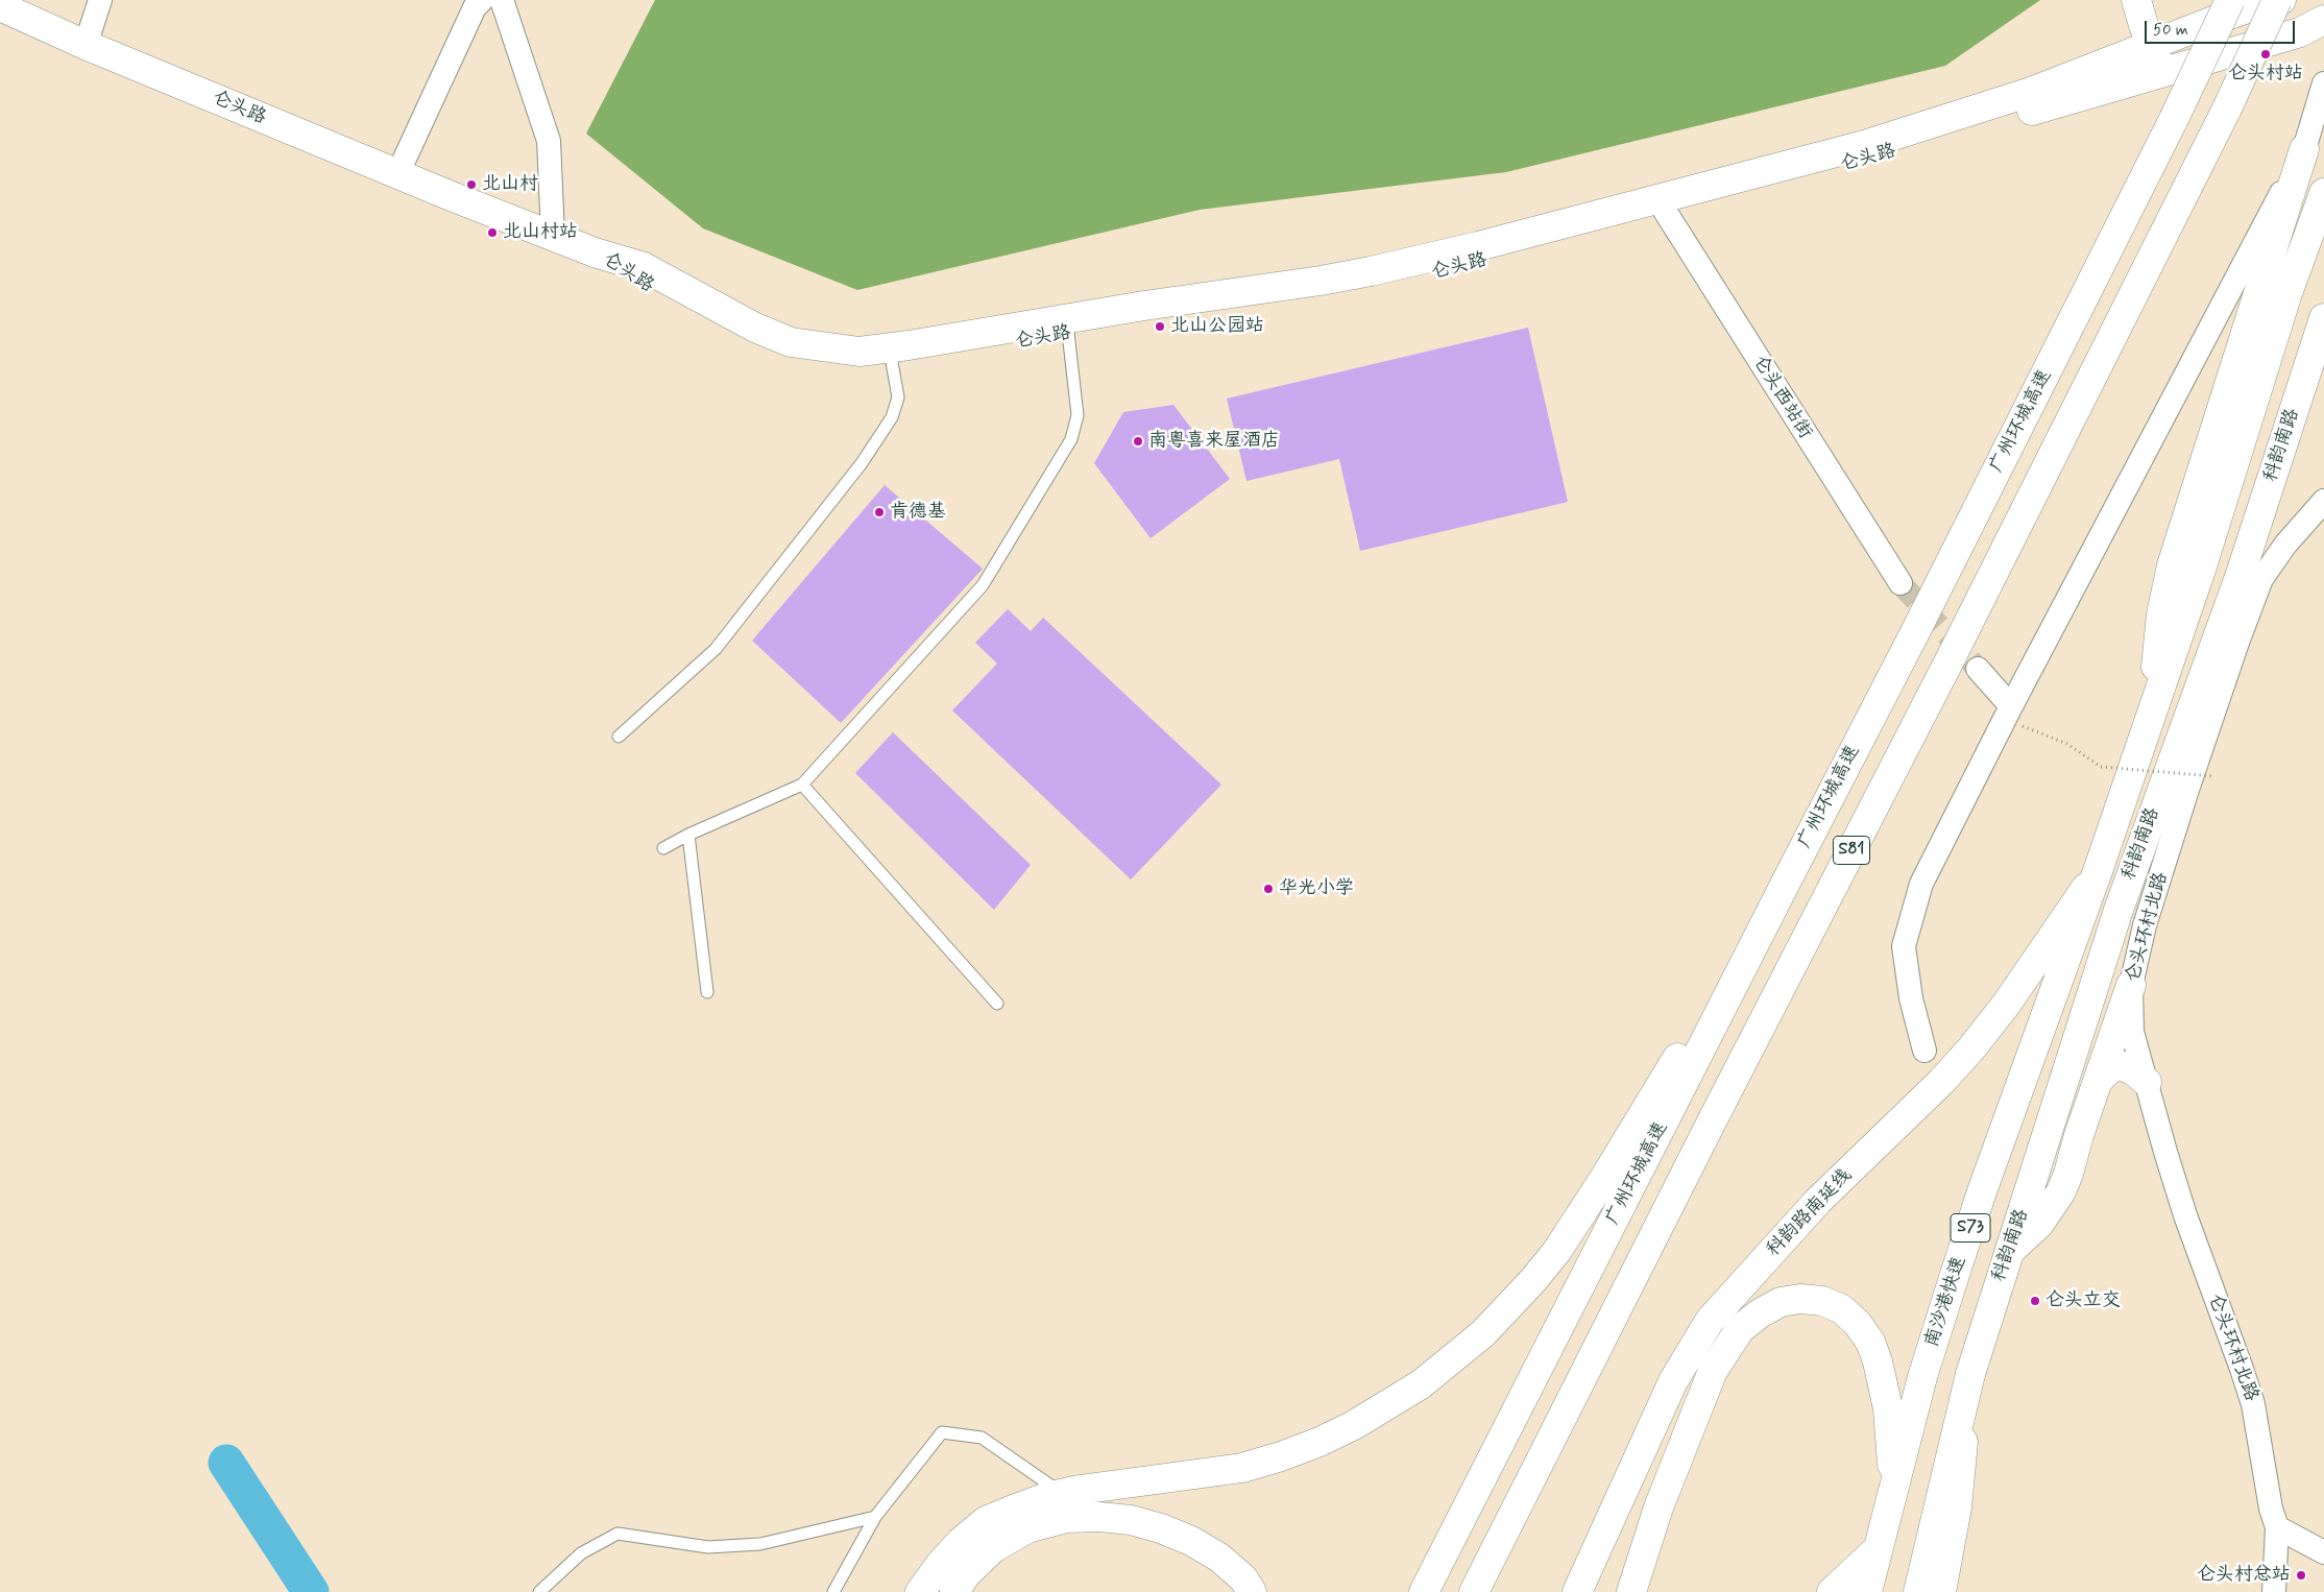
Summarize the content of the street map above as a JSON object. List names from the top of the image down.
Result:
{
  "streets": {
    "main road": [
      "仑头路",
      "广州环城高速",
      "科韵南路",
      "S81",
      "科韵路南延线",
      "S73",
      "南沙港快速"
    ],
    "street": ["仑头西站街", "仑头环村北路"]
  },
  "crossings": [
    ["仑头路", "仑头西站街"],
    ["科韵南路", "科韵路南延线"],
    ["科韵南路", "南沙港快速"],
    ["科韵路南延线", "南沙港快速"]
  ],
  "places": [
    "仑头村站",
    "北山村",
    "北山村站",
    "北山公园站",
    "南粤喜来屋酒店",
    "肯德基",
    "华光小学",
    "仑头立交",
    "仑头村总站"
  ],
  "scale_bar": "50 m"
}
